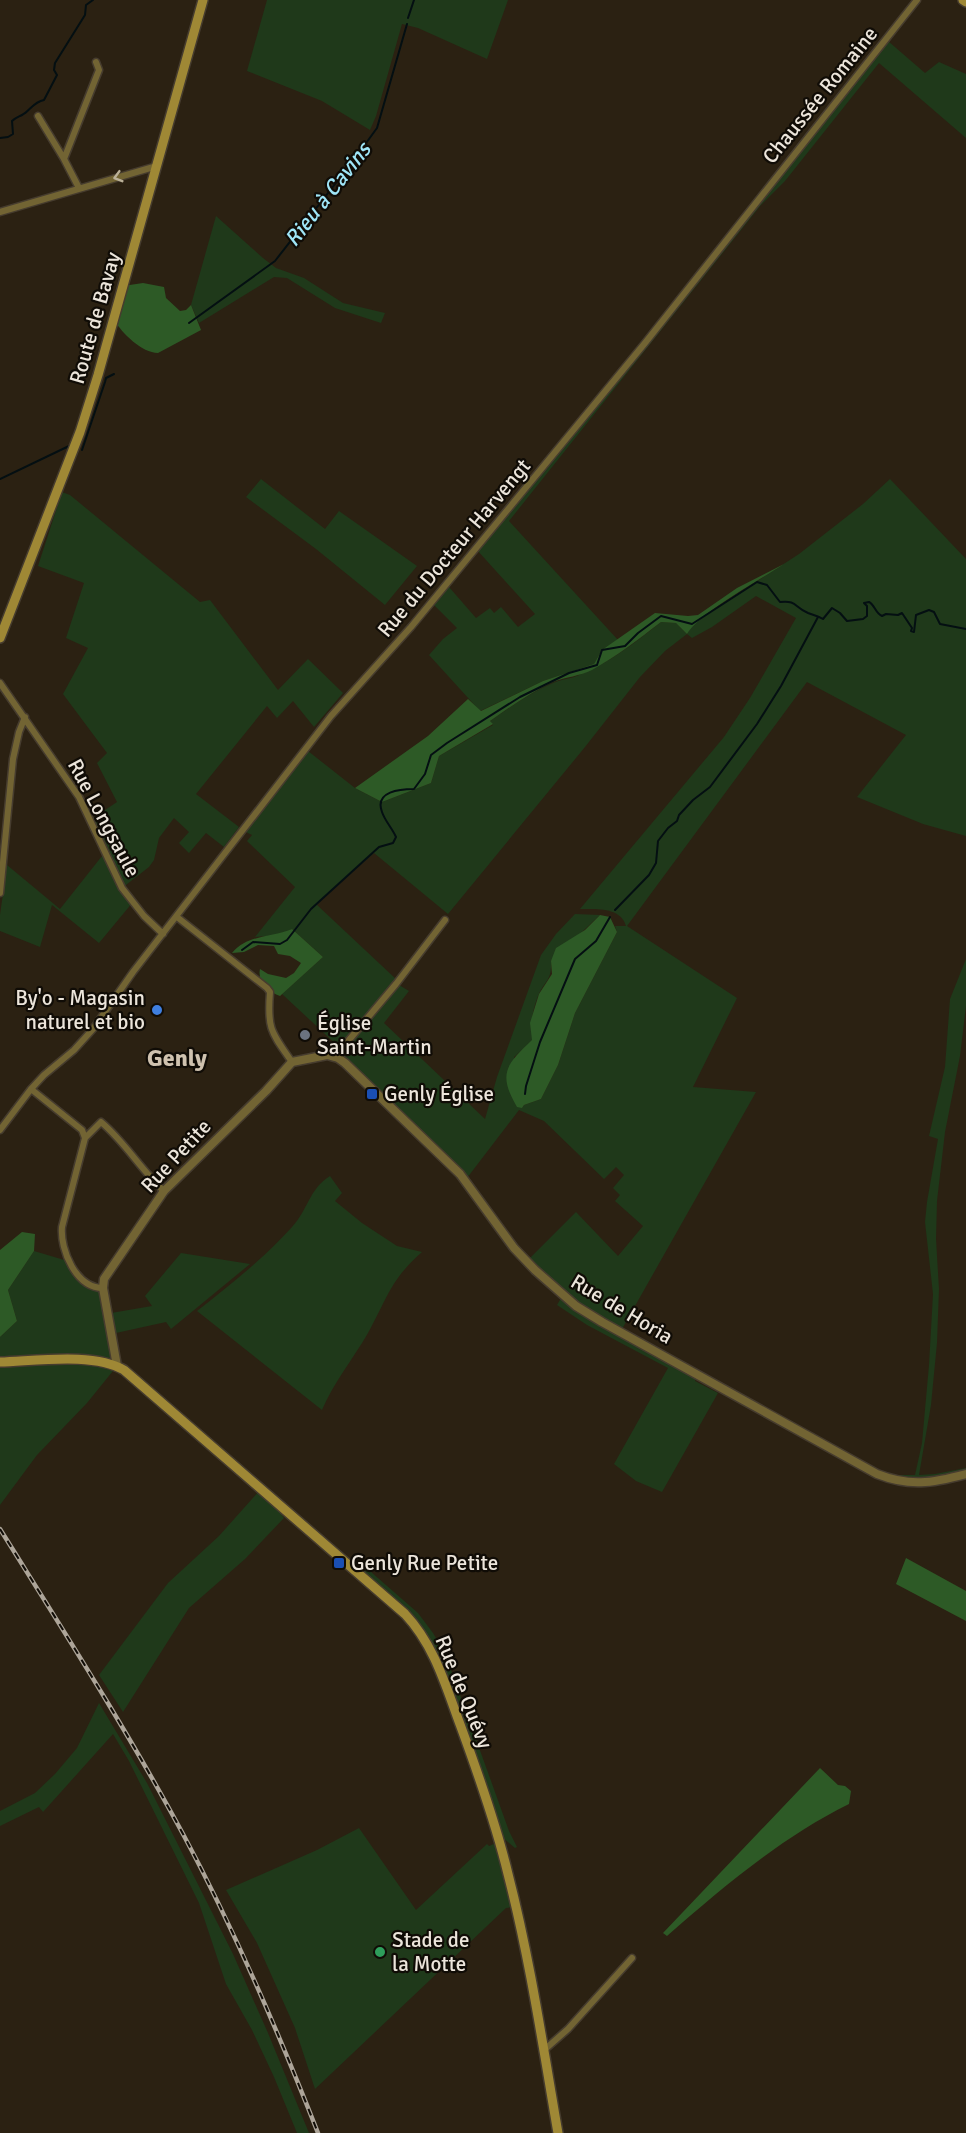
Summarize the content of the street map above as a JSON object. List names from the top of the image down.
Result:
{
  "streets": {
    "main road": ["Route de Bavay", "Rue de Quévy"],
    "street": [
      "Chaussée Romaine",
      "Rue du Docteur Harvengt",
      "Rue Longsaule",
      "Rue Petite",
      "Rue de Horia"
    ]
  },
  "crossings": [
    ["Chaussée Romaine", "Rue du Docteur Harvengt"],
    ["Rue du Docteur Harvengt", "Rue Longsaule"]
  ],
  "districts": ["Genly"],
  "water": ["Rieu à Cavins"],
  "places": {
    "other": ["By'o - Magasin naturel et bio", "Église Saint-Martin", "Stade de la Motte"],
    "transit": ["Genly Église", "Genly Rue Petite"]
  }
}
